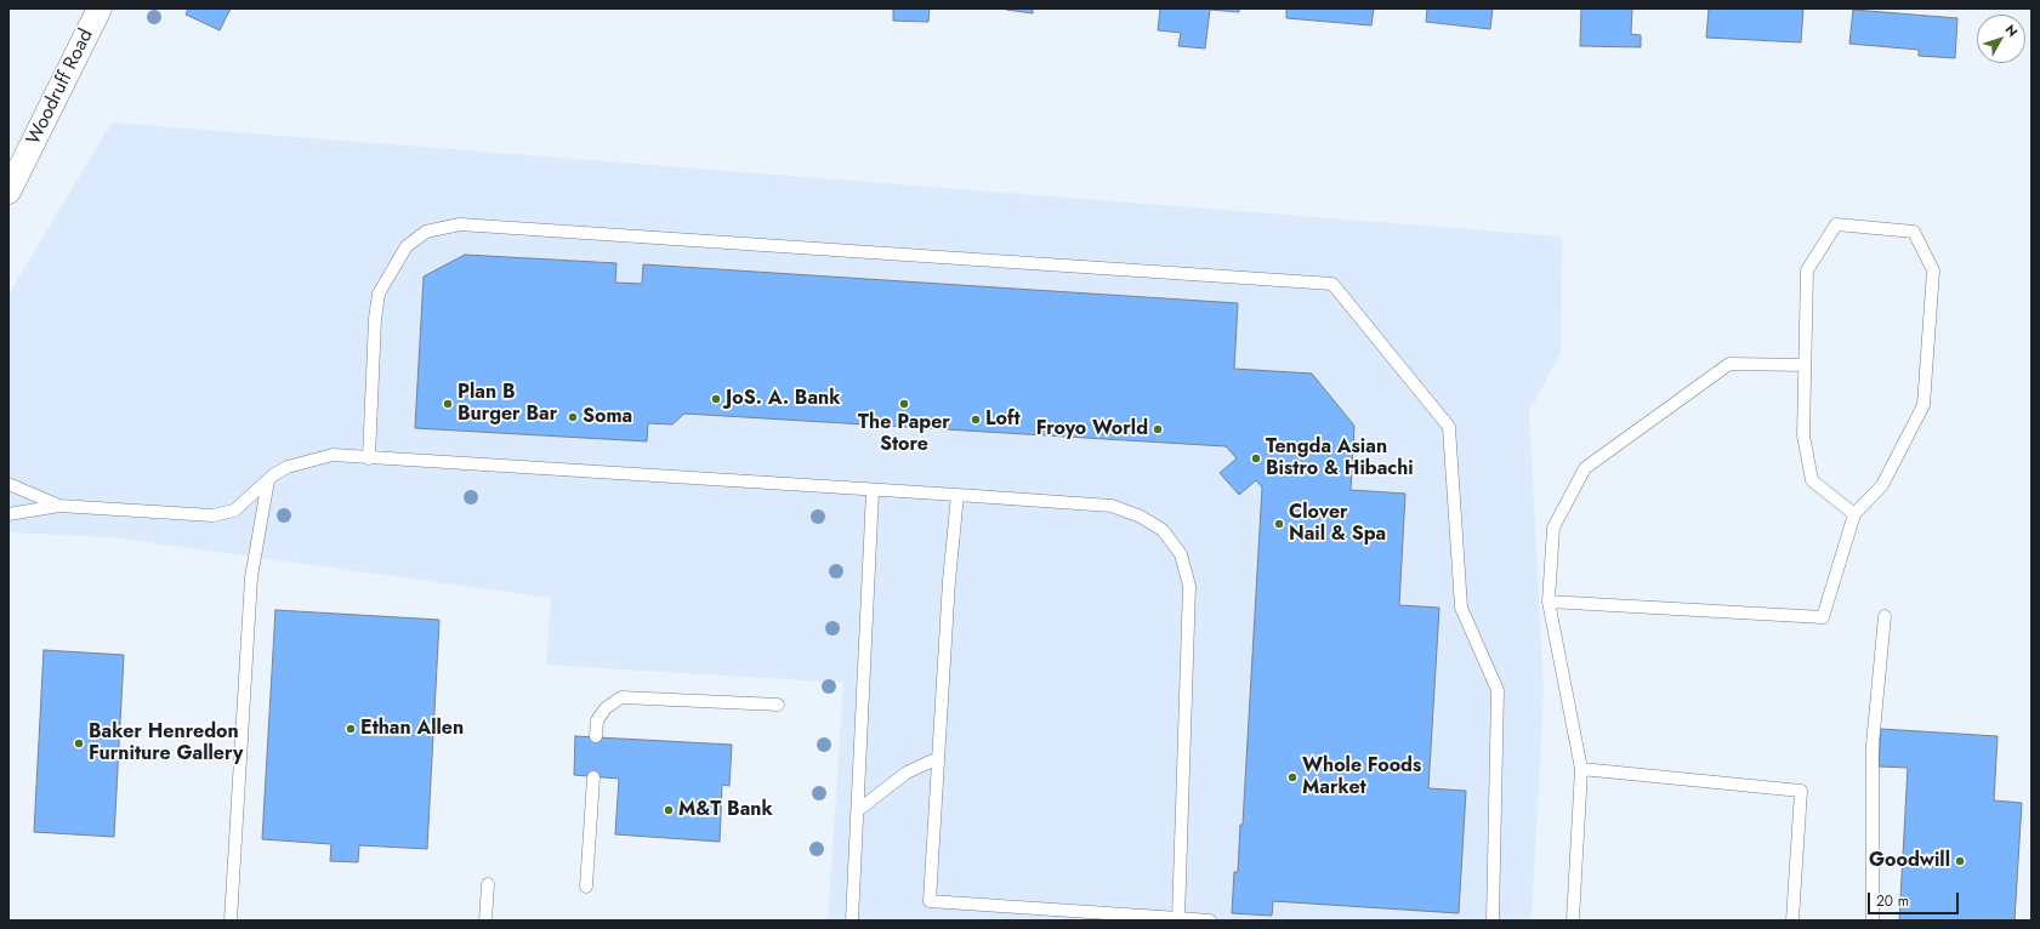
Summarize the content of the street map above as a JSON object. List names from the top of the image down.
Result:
{
  "streets": {
    "street": ["Woodruff Road"]
  },
  "places": [
    "JoS. A. Bank",
    "Plan B Burger Bar",
    "The Paper Store",
    "Soma",
    "Loft",
    "Froyo World",
    "Tengda Asian Bistro & Hibachi",
    "Clover Nail & Spa",
    "Ethan Allen",
    "Baker Henredon Furniture Gallery",
    "Whole Foods Market",
    "M&T Bank",
    "Goodwill"
  ],
  "scale_bar": "20 m",
  "north": "top right"
}
